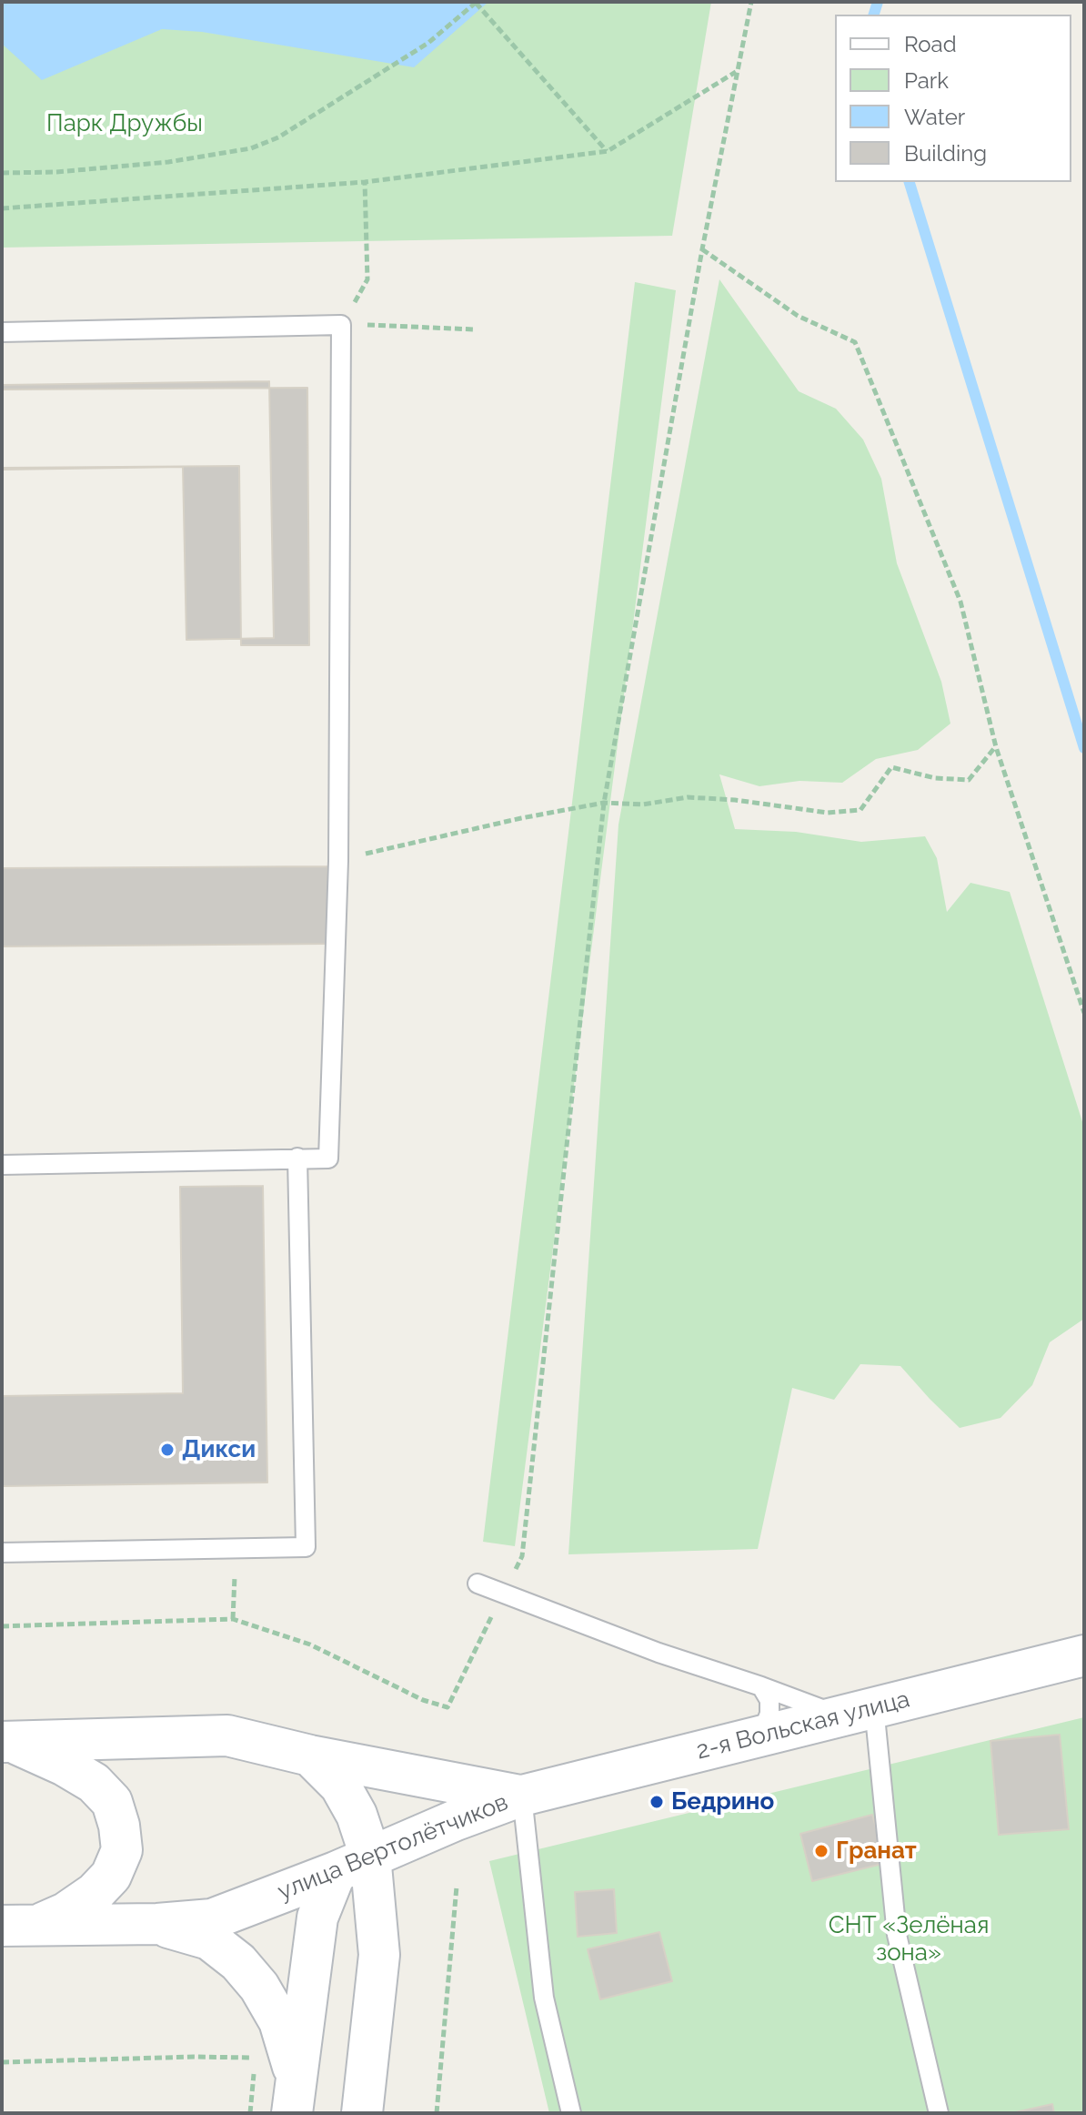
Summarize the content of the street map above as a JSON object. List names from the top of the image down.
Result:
{
  "streets": {
    "main road": ["2-я Вольская улица", "улица Вертолётчиков"]
  },
  "crossings": [
    ["2-я Вольская улица", "улица Вертолётчиков"]
  ],
  "parks": ["Парк Дружбы", "СНТ «Зелёная зона»"],
  "places": ["Дикси", "Бедрино", "Гранат"],
  "legend": [
    "Road",
    "Park",
    "Water",
    "Building"
  ]
}
